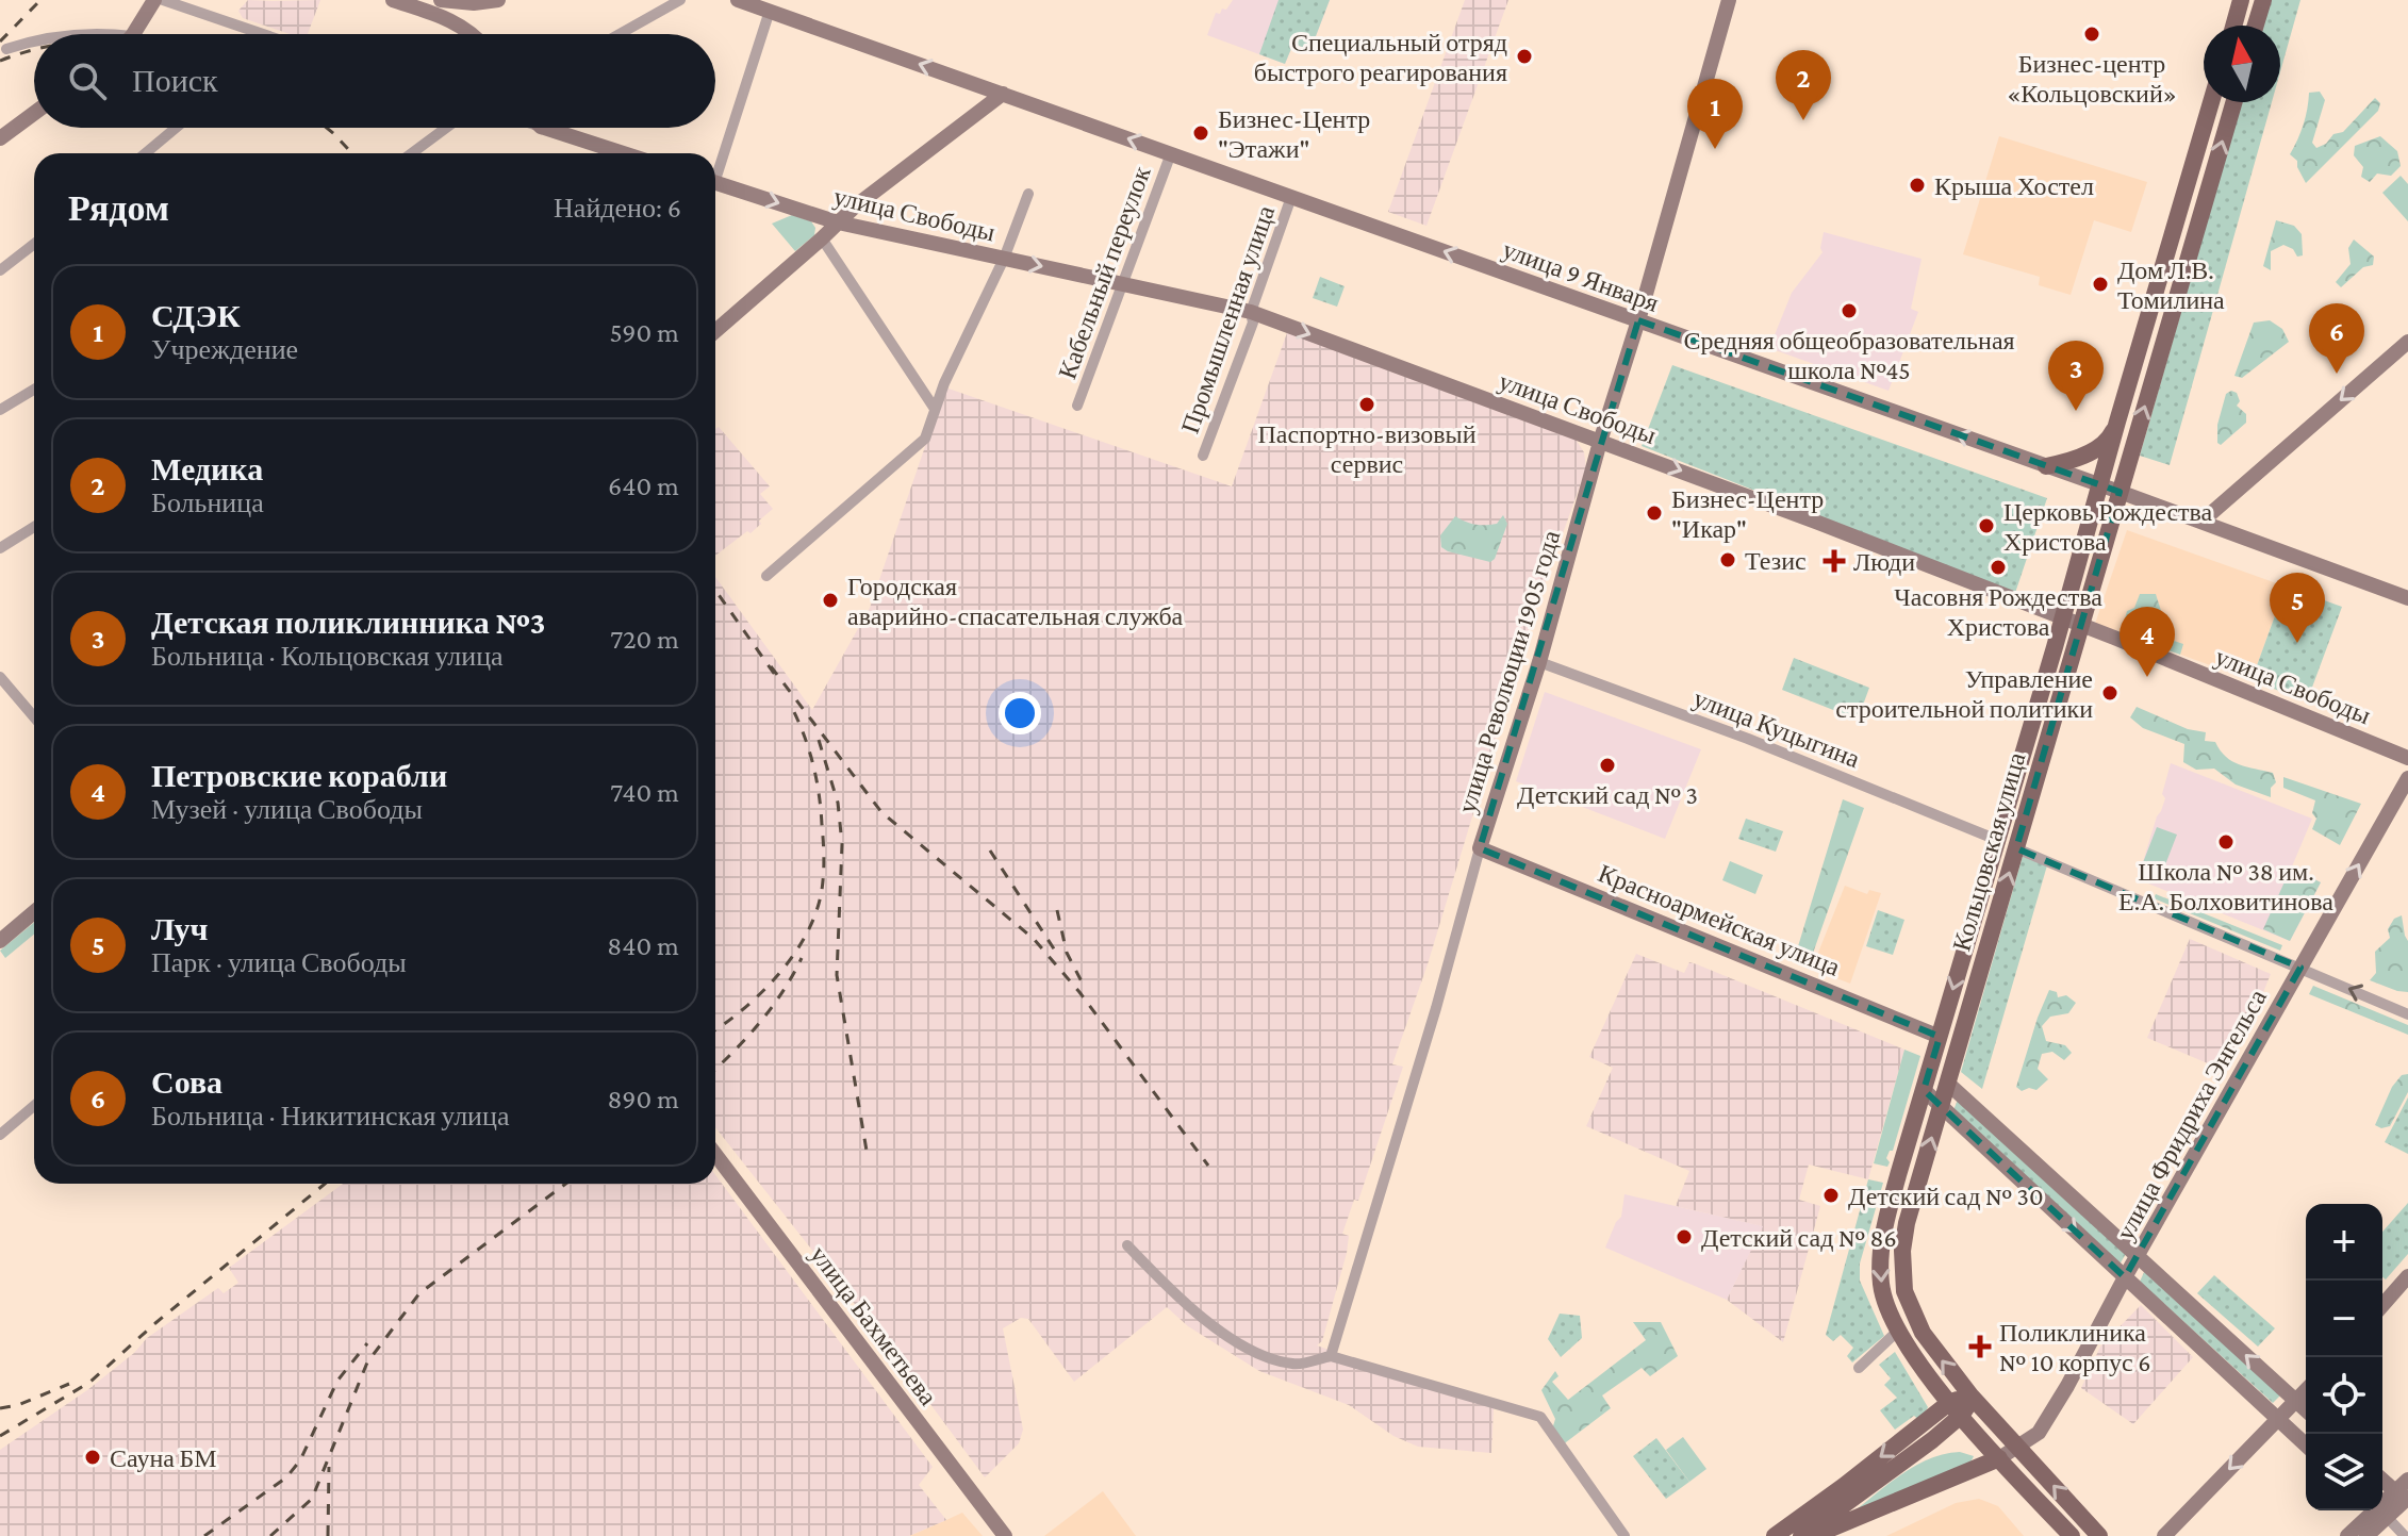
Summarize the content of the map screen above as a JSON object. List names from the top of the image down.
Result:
{
  "streets": {
    "main road": ["Кольцовская улица"],
    "street": [
      "улица Свободы",
      "Кабельный переулок",
      "улица 9 Января",
      "Промышленная улица",
      "улица Революции 1905 года",
      "улица Куцыгина",
      "Красноармейская улица",
      "улица Фридриха Энгельса",
      "улица Бахметьева"
    ]
  },
  "crossings": [
    ["улица Свободы", "Кабельный переулок"],
    ["улица Свободы", "Промышленная улица"],
    ["улица Свободы", "улица Революции 1905 года"],
    ["улица Свободы", "Кольцовская улица"],
    ["Кабельный переулок", "улица 9 Января"],
    ["улица 9 Января", "Промышленная улица"],
    ["улица 9 Января", "улица Революции 1905 года"],
    ["улица 9 Января", "Кольцовская улица"],
    ["улица Революции 1905 года", "улица Куцыгина"],
    ["улица Революции 1905 года", "Красноармейская улица"],
    ["улица Куцыгина", "Кольцовская улица"],
    ["Кольцовская улица", "Красноармейская улица"],
    ["Кольцовская улица", "улица Фридриха Энгельса"]
  ],
  "one_way": ["улица Свободы", "улица 9 Января"],
  "places": {
    "other": [
      "Бизнес-центр «Кольцовский»",
      "Специальный отряд быстрого реагирования",
      "Бизнес-Центр \"Этажи\"",
      "Крыша Хостел",
      "Дом Л.В. Томилина",
      "Средняя общеобразовательная школа №45",
      "Паспортно-визовый сервис",
      "Бизнес-Центр \"Икар\"",
      "Церковь Рождества Христова",
      "Тезис",
      "Часовня Рождества Христова",
      "Городская аварийно-спасательная служба",
      "Управление строительной политики",
      "Детский сад № 3",
      "Школа № 38 им. Е.А. Болховитинова",
      "Детский сад № 30",
      "Детский сад № 86",
      "Сауна БМ"
    ],
    "health": ["Люди", "Поликлиника № 10 корпус 6"]
  },
  "north": "top",
  "page": {
    "search": "Поиск",
    "pins": [
      "2",
      "1",
      "6",
      "3",
      "5",
      "4"
    ],
    "heading": ["Рядом", "Найдено: 6"],
    "list": [
      {
        "mark": "1",
        "name": "СДЭК",
        "note": "Учреждение",
        "value": "590 m"
      },
      {
        "mark": "2",
        "name": "Медика",
        "note": "Больница",
        "value": "640 m"
      },
      {
        "mark": "3",
        "name": "Детская поликлинника №3",
        "note": "Больница · Кольцовская улица",
        "value": "720 m"
      },
      {
        "mark": "4",
        "name": "Петровские корабли",
        "note": "Музей · улица Свободы",
        "value": "740 m"
      },
      {
        "mark": "5",
        "name": "Луч",
        "note": "Парк · улица Свободы",
        "value": "840 m"
      },
      {
        "mark": "6",
        "name": "Сова",
        "note": "Больница · Никитинская улица",
        "value": "890 m"
      }
    ],
    "map_buttons": ["+", "−"]
  }
}
